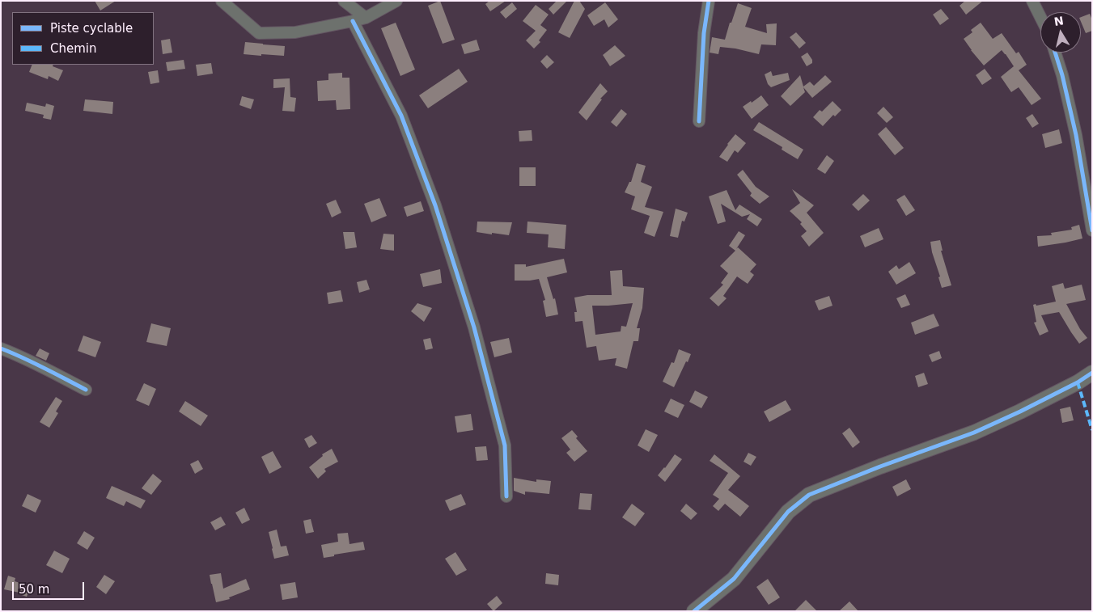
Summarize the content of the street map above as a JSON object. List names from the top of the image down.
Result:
{
  "legend": ["Piste cyclable", "Chemin"],
  "scale_bar": "50 m",
  "north": "top"
}
